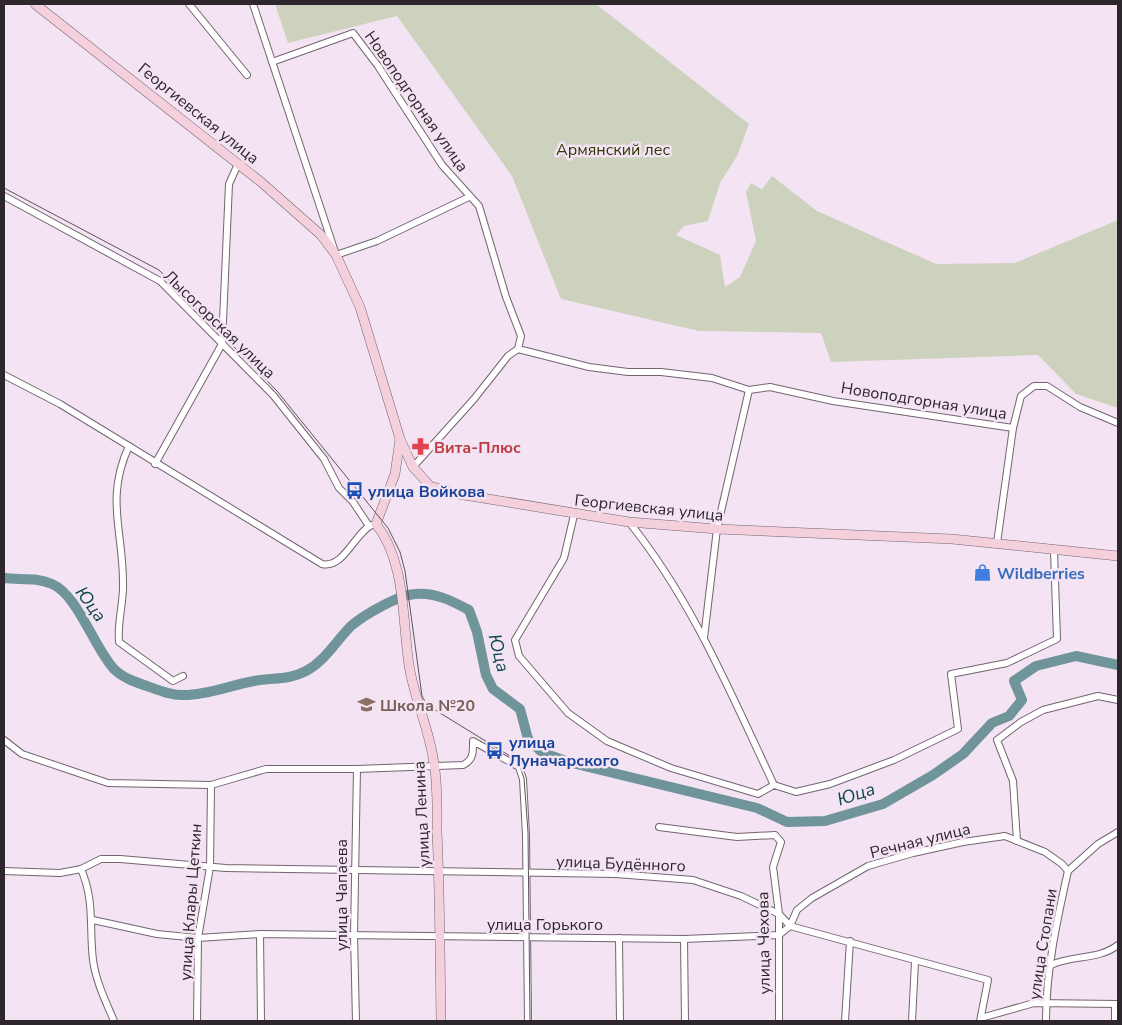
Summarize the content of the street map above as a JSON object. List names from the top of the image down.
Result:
{
  "streets": {
    "main road": ["Георгиевская улица", "улица Ленина"],
    "street": [
      "Новоподгорная улица",
      "Лысогорская улица",
      "Речная улица",
      "улица Будённого",
      "улица Чапаева",
      "улица Клары Цеткин",
      "улица Горького",
      "улица Чехова",
      "улица Стопани"
    ]
  },
  "crossings": [
    ["Новоподгорная улица", "Георгиевская улица"],
    ["Лысогорская улица", "улица Ленина"],
    ["улица Ленина", "улица Будённого"],
    ["улица Ленина", "улица Горького"],
    ["Речная улица", "улица Будённого"],
    ["Речная улица", "улица Стопани"],
    ["улица Будённого", "улица Чапаева"],
    ["улица Будённого", "улица Клары Цеткин"],
    ["улица Будённого", "улица Чехова"],
    ["улица Чапаева", "улица Горького"],
    ["улица Клары Цеткин", "улица Горького"],
    ["улица Горького", "улица Чехова"]
  ],
  "water": ["Юца"],
  "parks": ["Армянский лес"],
  "places": {
    "pharmacy": ["Вита-Плюс"],
    "bus stop": ["улица Войкова", "улица Луначарского"],
    "shop": ["Wildberries"],
    "school or university": ["Школа №20"]
  }
}
